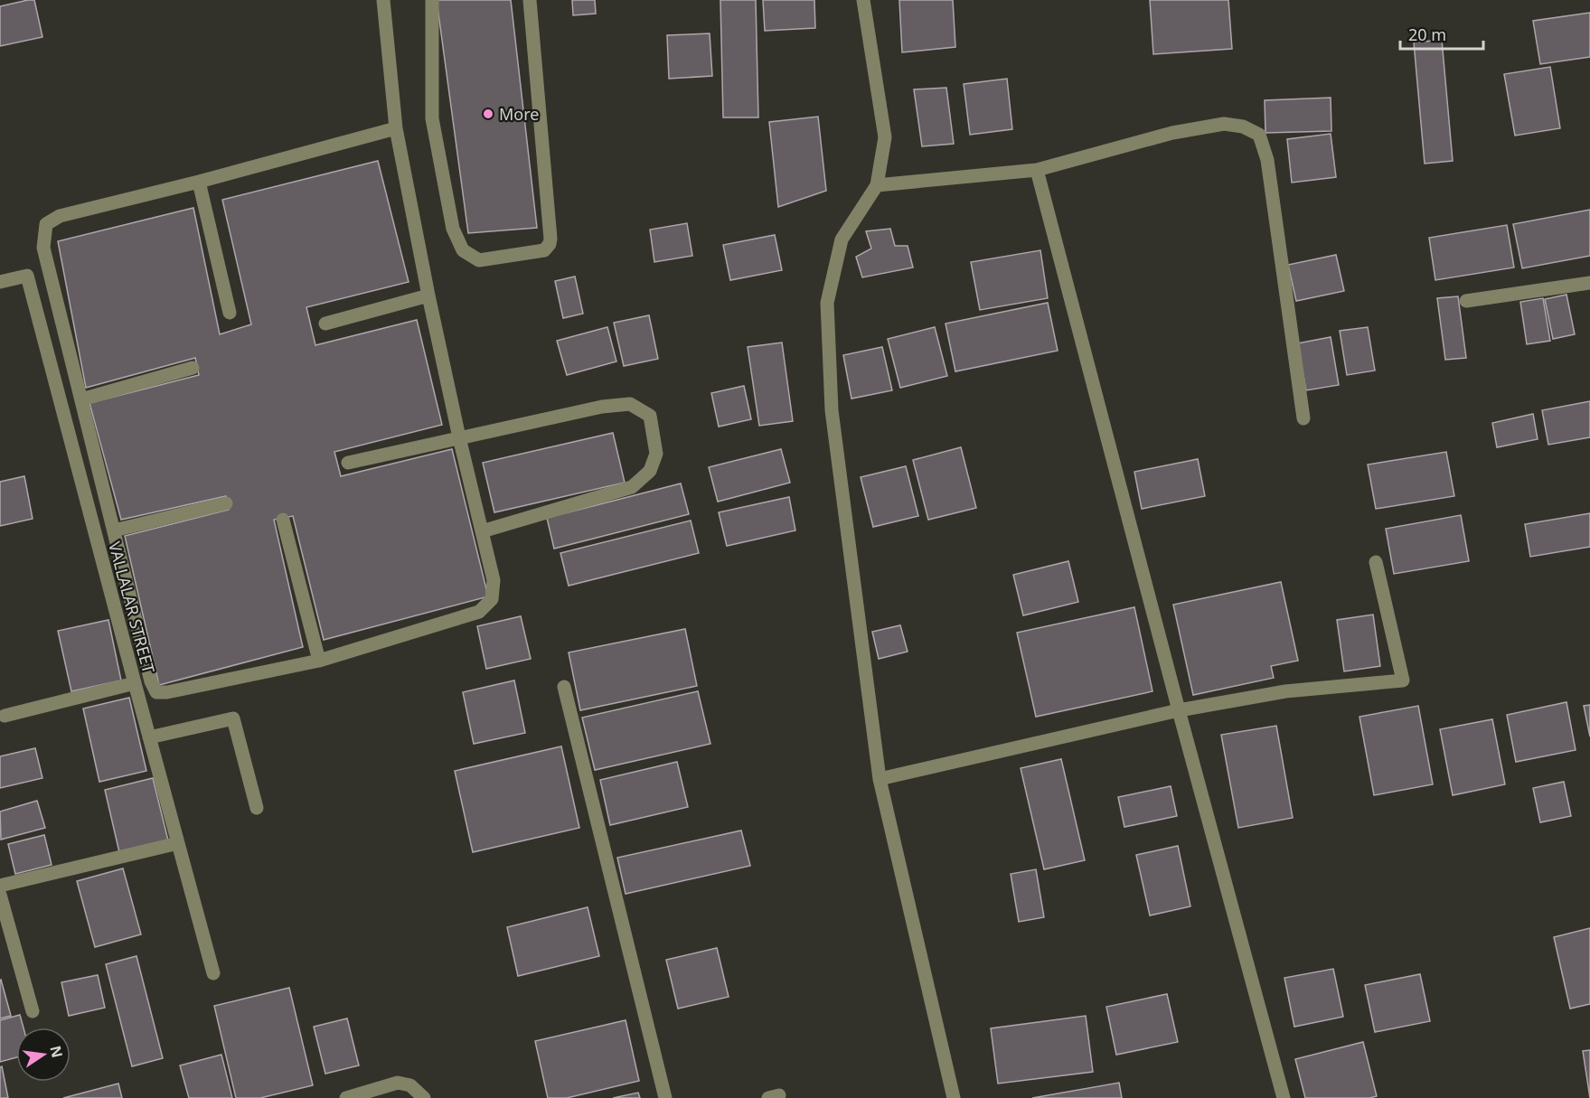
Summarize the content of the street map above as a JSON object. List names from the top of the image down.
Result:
{
  "streets": {
    "street": ["VALLALAR STREET"]
  },
  "places": ["More"],
  "scale_bar": "20 m",
  "north": "right"
}
